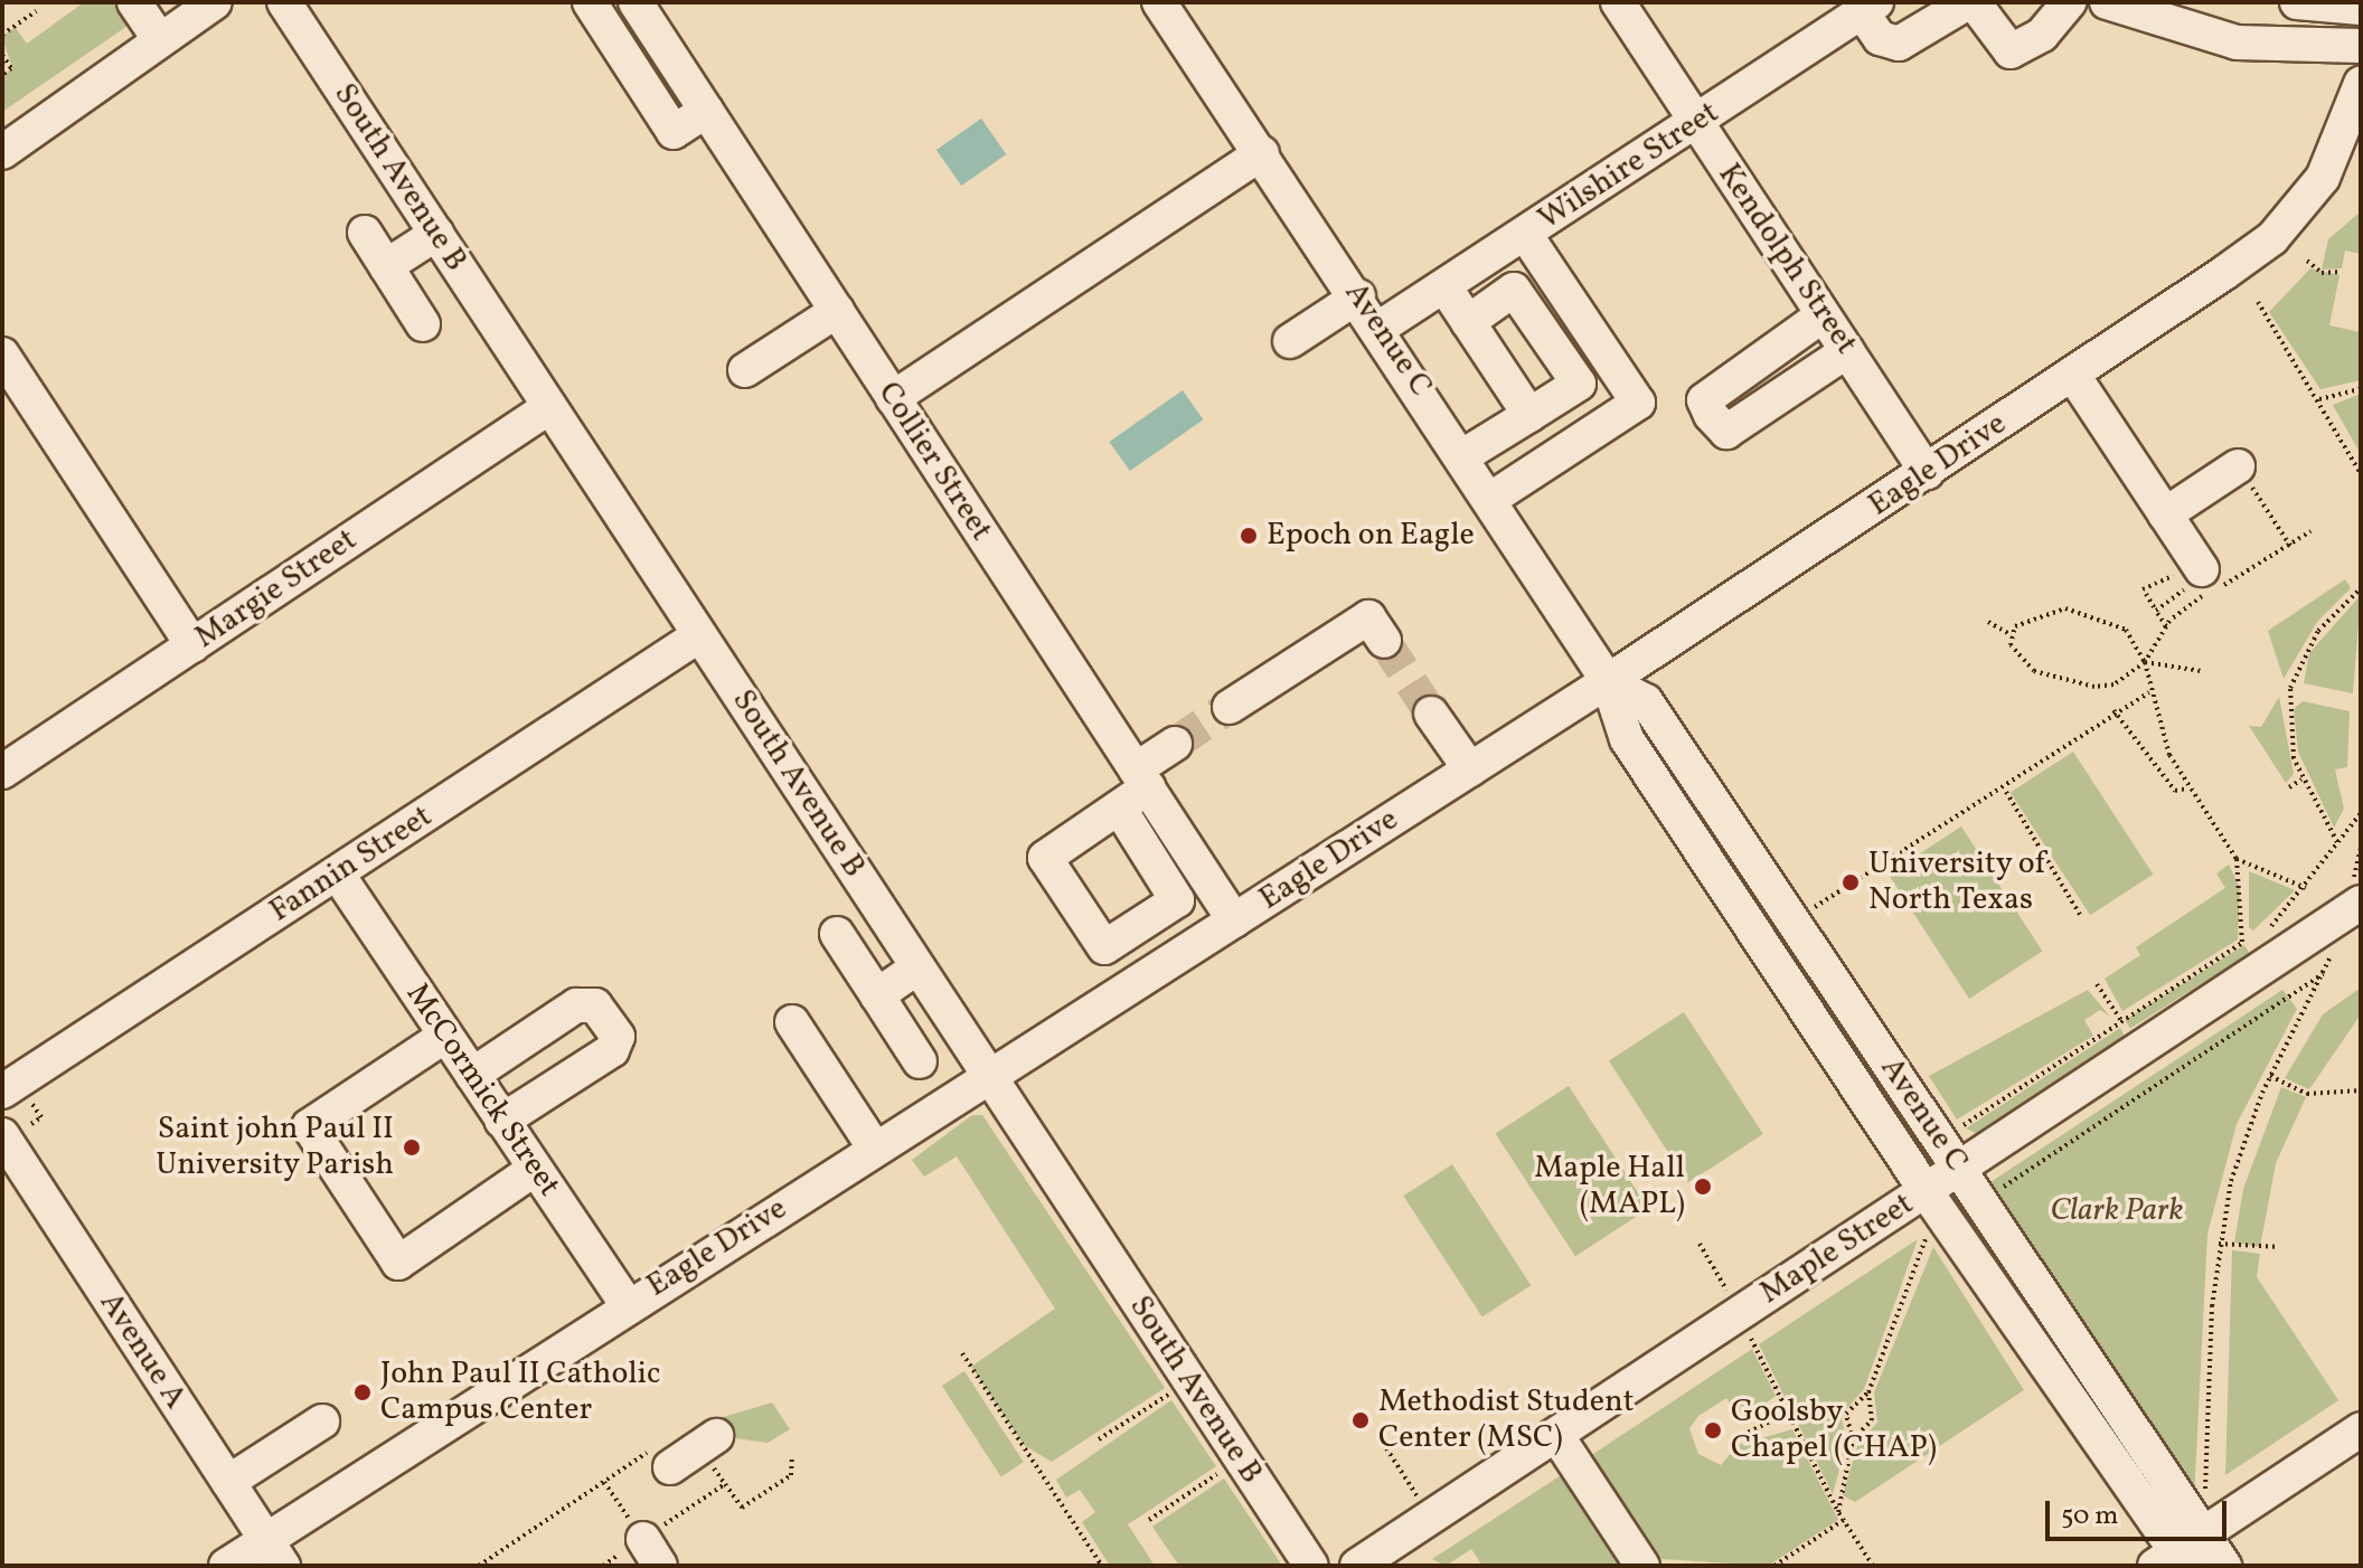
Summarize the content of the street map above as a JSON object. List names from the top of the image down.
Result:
{
  "streets": {
    "street": [
      "Wilshire Street",
      "South Avenue B",
      "Kendolph Street",
      "Avenue C",
      "Collier Street",
      "Eagle Drive",
      "Margie Street",
      "Fannin Street",
      "McCormick Street",
      "Maple Street",
      "Avenue A"
    ]
  },
  "crossings": [
    ["Wilshire Street", "Kendolph Street"],
    ["Wilshire Street", "Avenue C"],
    ["South Avenue B", "Eagle Drive"],
    ["South Avenue B", "Margie Street"],
    ["South Avenue B", "Fannin Street"],
    ["Kendolph Street", "Eagle Drive"],
    ["Avenue C", "Eagle Drive"],
    ["Avenue C", "Maple Street"],
    ["Collier Street", "Eagle Drive"],
    ["Eagle Drive", "McCormick Street"],
    ["Eagle Drive", "Avenue A"],
    ["Fannin Street", "McCormick Street"]
  ],
  "parks": ["Clark Park"],
  "places": [
    "Epoch on Eagle",
    "University of North Texas",
    "Saint john Paul II University Parish",
    "Maple Hall (MAPL)",
    "John Paul II Catholic Campus Center",
    "Methodist Student Center (MSC)",
    "Goolsby Chapel (CHAP)"
  ],
  "scale_bar": "50 m"
}
